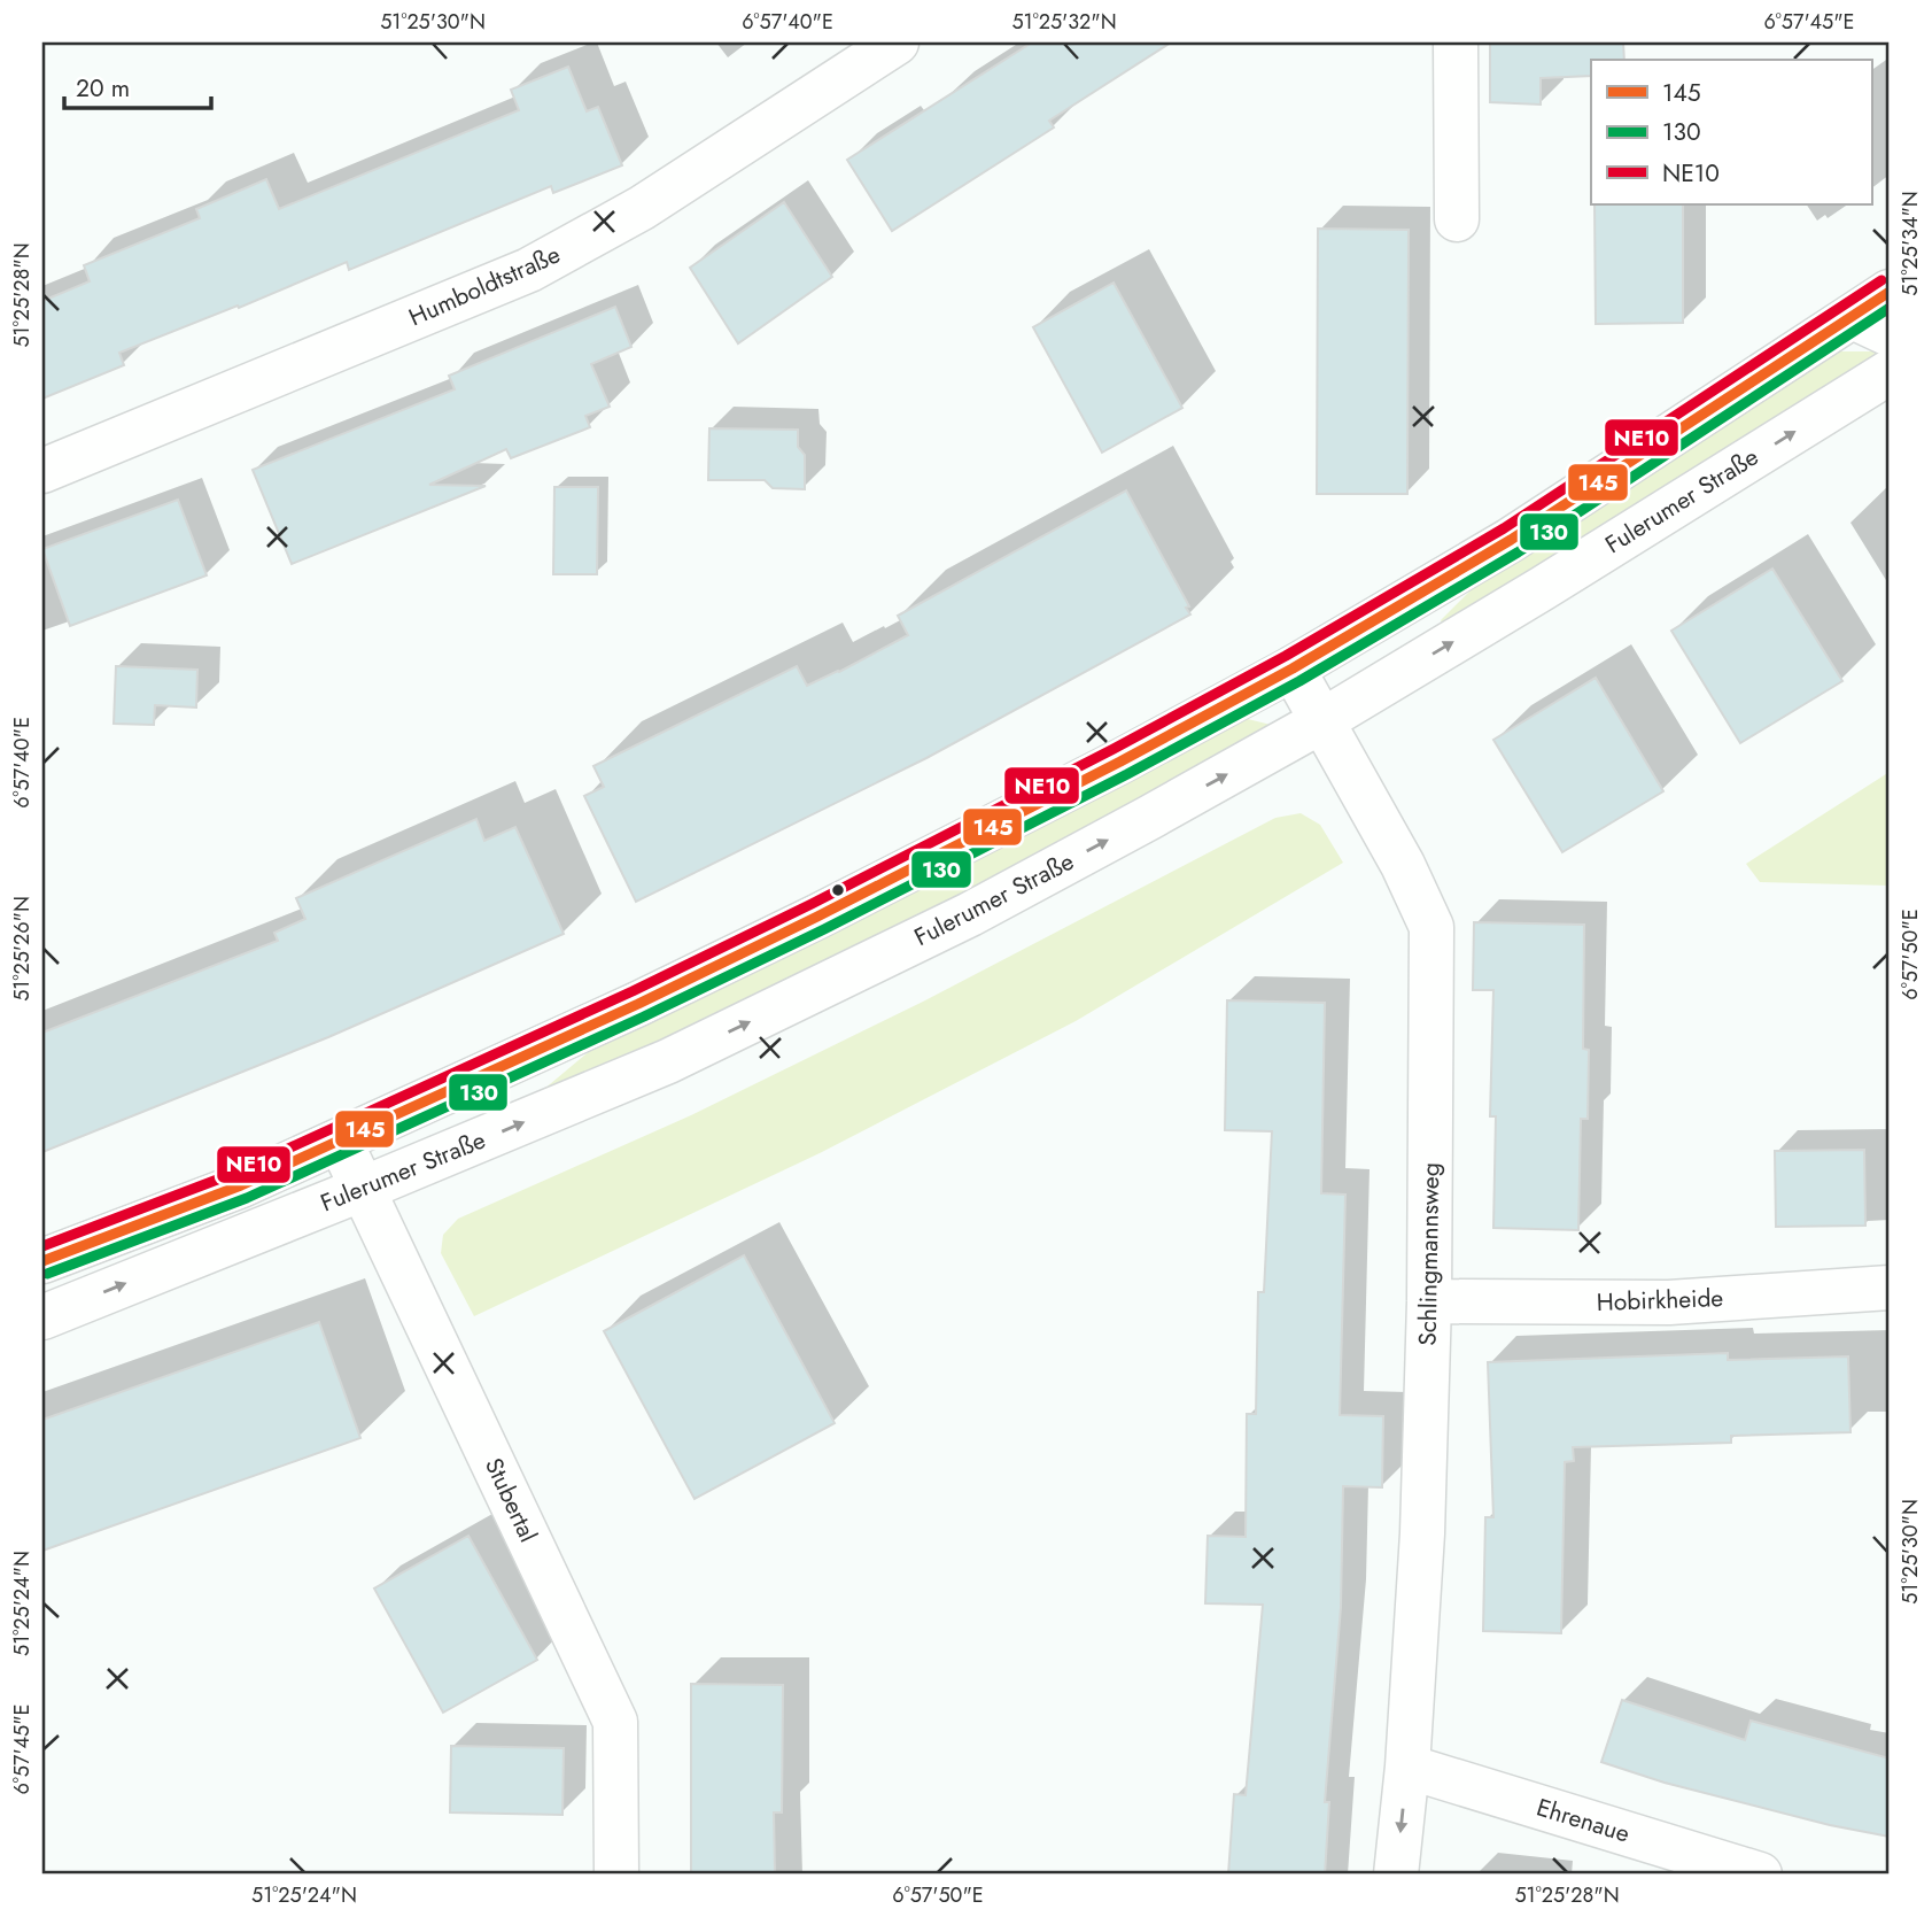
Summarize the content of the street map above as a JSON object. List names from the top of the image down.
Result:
{
  "streets": {
    "main road": [
      "Humboldtstraße",
      "Fulerumer Straße",
      "Schlingmannsweg",
      "Hobirkheide",
      "Stubertal",
      "Ehrenaue"
    ]
  },
  "crossings": [
    ["Fulerumer Straße", "Schlingmannsweg"],
    ["Fulerumer Straße", "Stubertal"],
    ["Schlingmannsweg", "Hobirkheide"],
    ["Schlingmannsweg", "Ehrenaue"]
  ],
  "lines": ["transit line NE10", "transit line 145", "transit line 130"],
  "legend": ["145", "130", "NE10"],
  "scale_bar": "20 m",
  "coordinates": [
    "51°25'30\"N",
    "6°57'40\"E",
    "51°25'32\"N",
    "6°57'45\"E",
    "51°25'34\"N",
    "51°25'28\"N",
    "51°25'26\"N",
    "6°57'50\"E",
    "51°25'24\"N"
  ]
}
